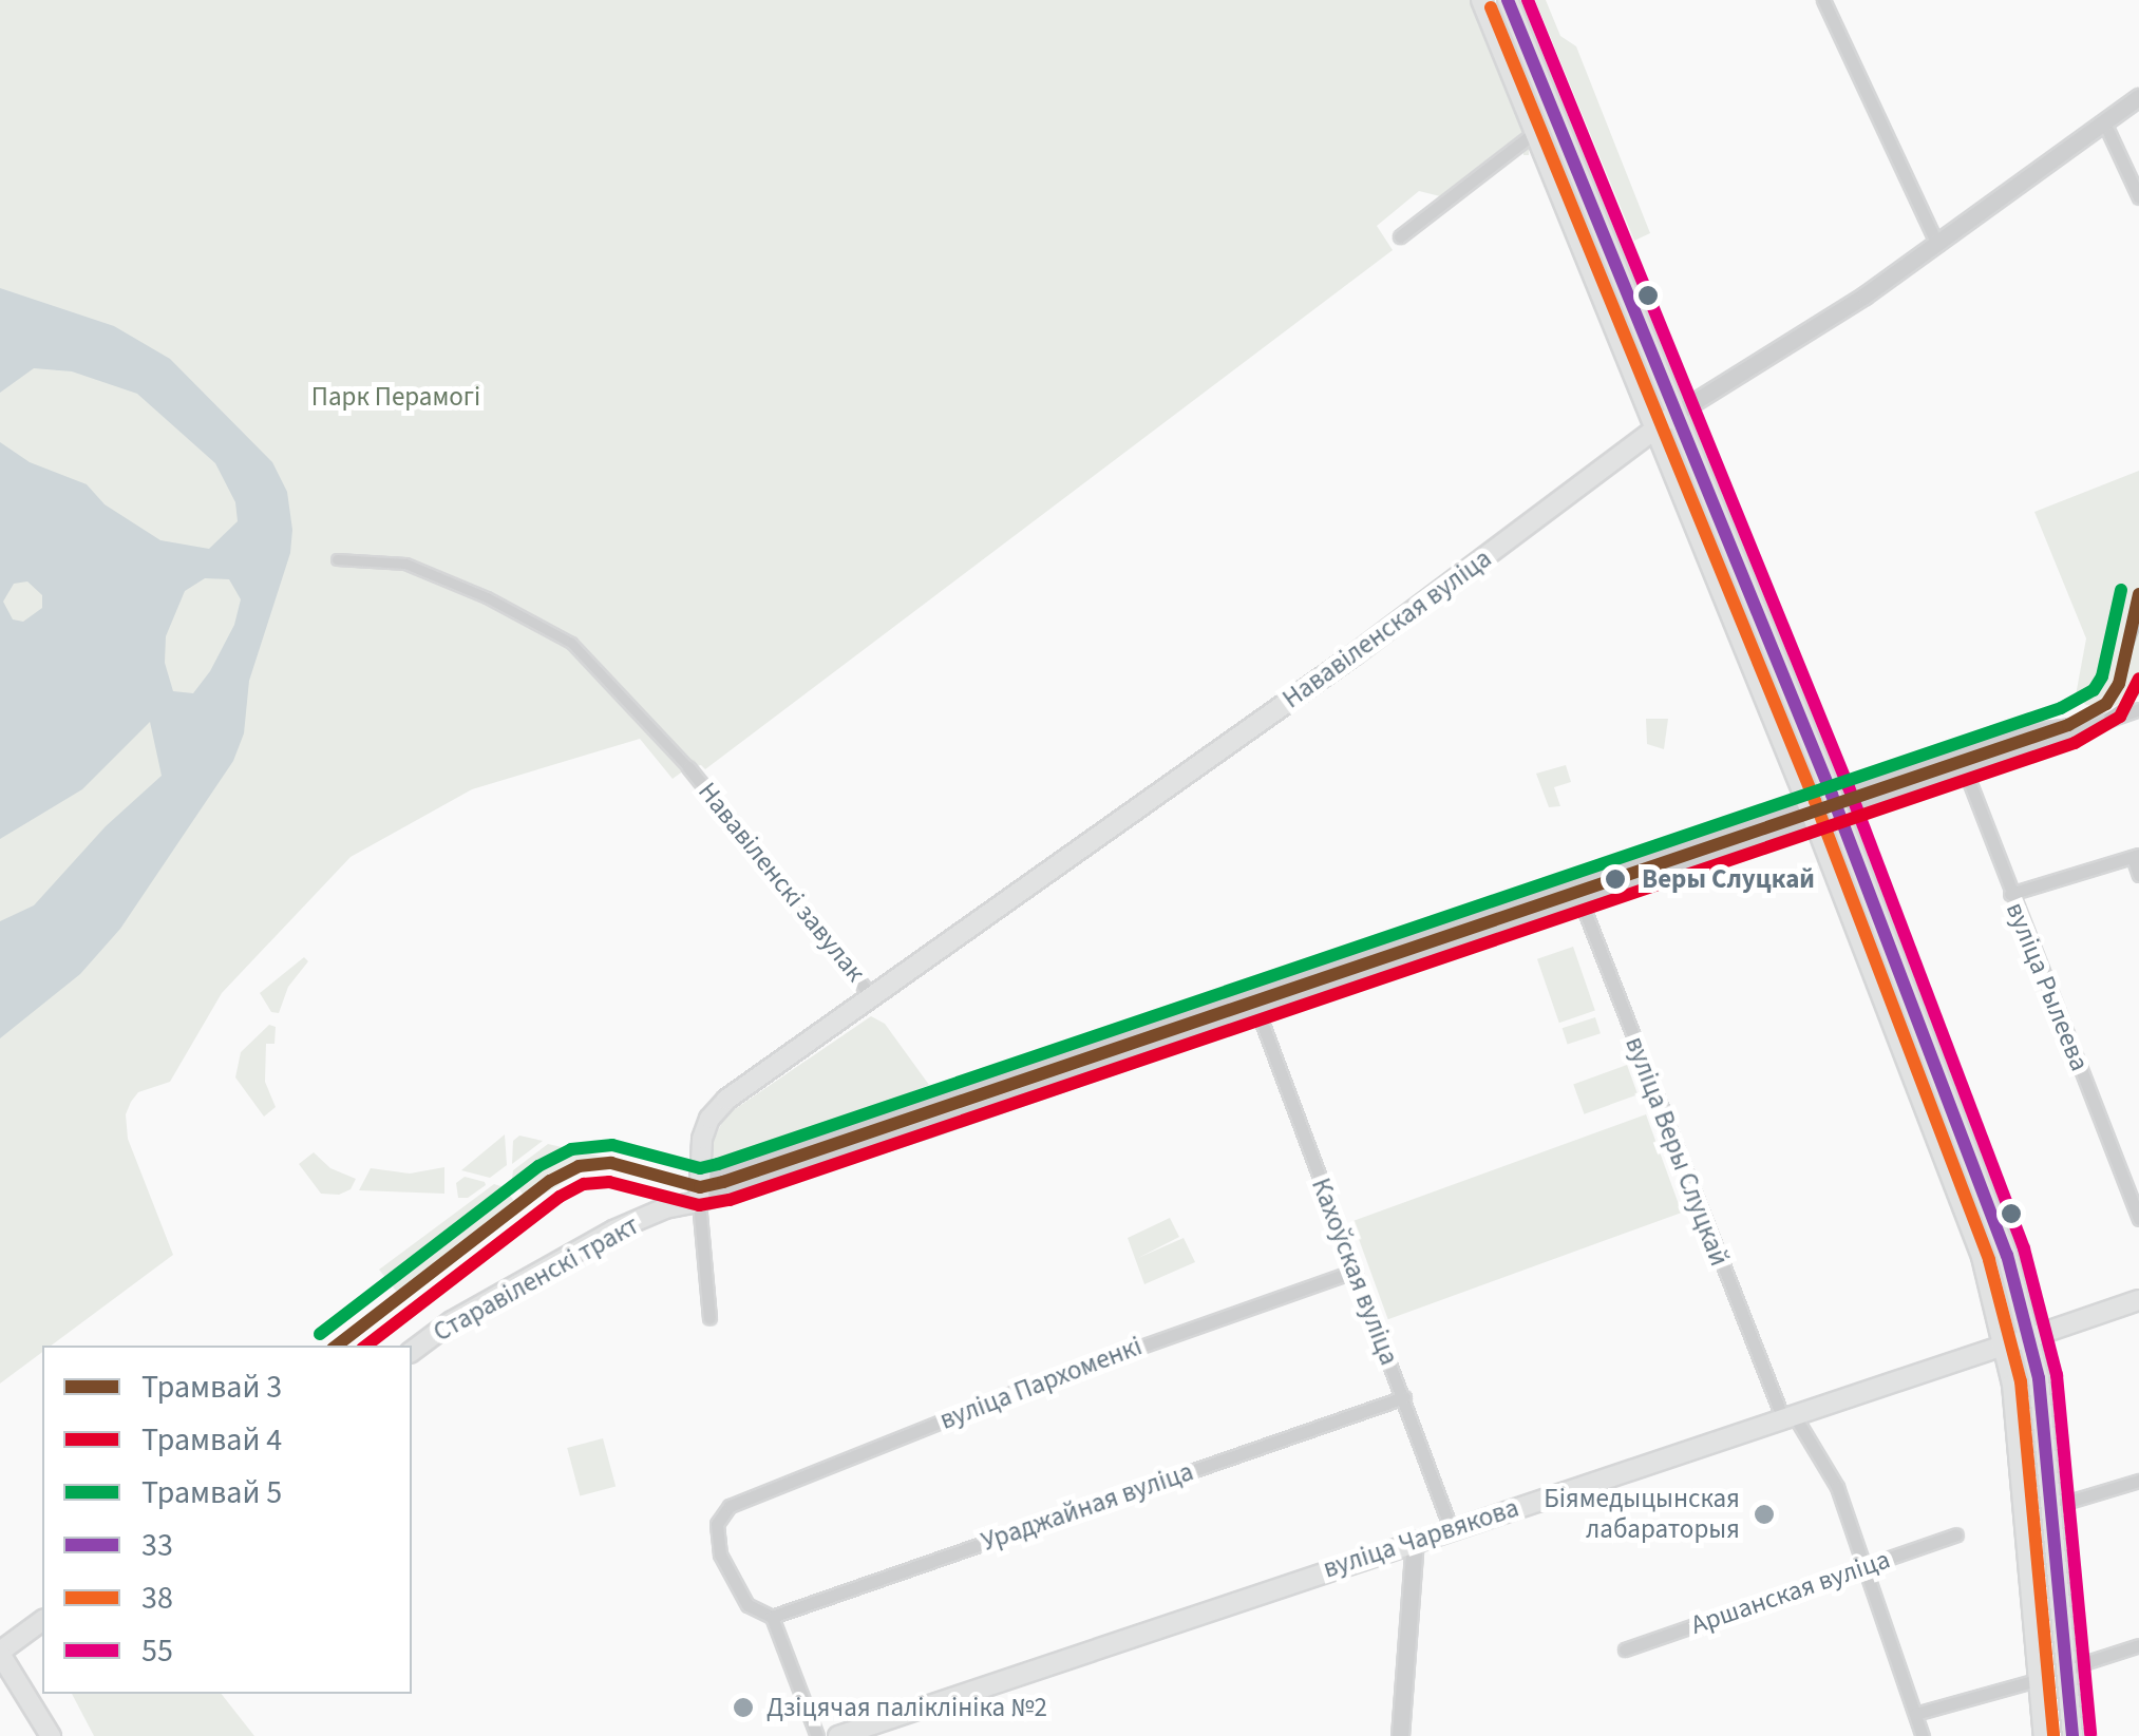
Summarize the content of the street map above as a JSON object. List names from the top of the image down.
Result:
{
  "streets": {
    "main road": ["Нававіленская вуліца", "Старавіленскі тракт", "вуліца Чарвякова"],
    "street": [
      "Нававіленскі завулак",
      "вуліца Рылеева",
      "вуліца Веры Слуцкай",
      "Кахоўская вуліца",
      "вуліца Пархоменкі",
      "Ураджайная вуліца",
      "Аршанская вуліца"
    ]
  },
  "crossings": [
    ["Нававіленская вуліца", "Нававіленскі завулак"],
    ["Нававіленская вуліца", "Старавіленскі тракт"],
    ["вуліца Рылеева", "Старавіленскі тракт"],
    ["вуліца Веры Слуцкай", "Старавіленскі тракт"],
    ["вуліца Веры Слуцкай", "вуліца Чарвякова"],
    ["вуліца Веры Слуцкай", "Аршанская вуліца"],
    ["Кахоўская вуліца", "Старавіленскі тракт"],
    ["Кахоўская вуліца", "вуліца Пархоменкі"],
    ["Кахоўская вуліца", "Ураджайная вуліца"],
    ["Кахоўская вуліца", "вуліца Чарвякова"],
    ["вуліца Пархоменкі", "Ураджайная вуліца"]
  ],
  "parks": ["Парк Перамогі"],
  "places": ["Веры Слуцкай", "Біямедыцынская лабараторыя", "Дзіцячая паліклініка №2"],
  "lines": [
    "transit line 33",
    "transit line 55",
    "transit line 38",
    "tram line 5",
    "tram line 3",
    "tram line 4"
  ],
  "legend": [
    "Трамвай 3",
    "Трамвай 4",
    "Трамвай 5",
    "33",
    "38",
    "55"
  ]
}
